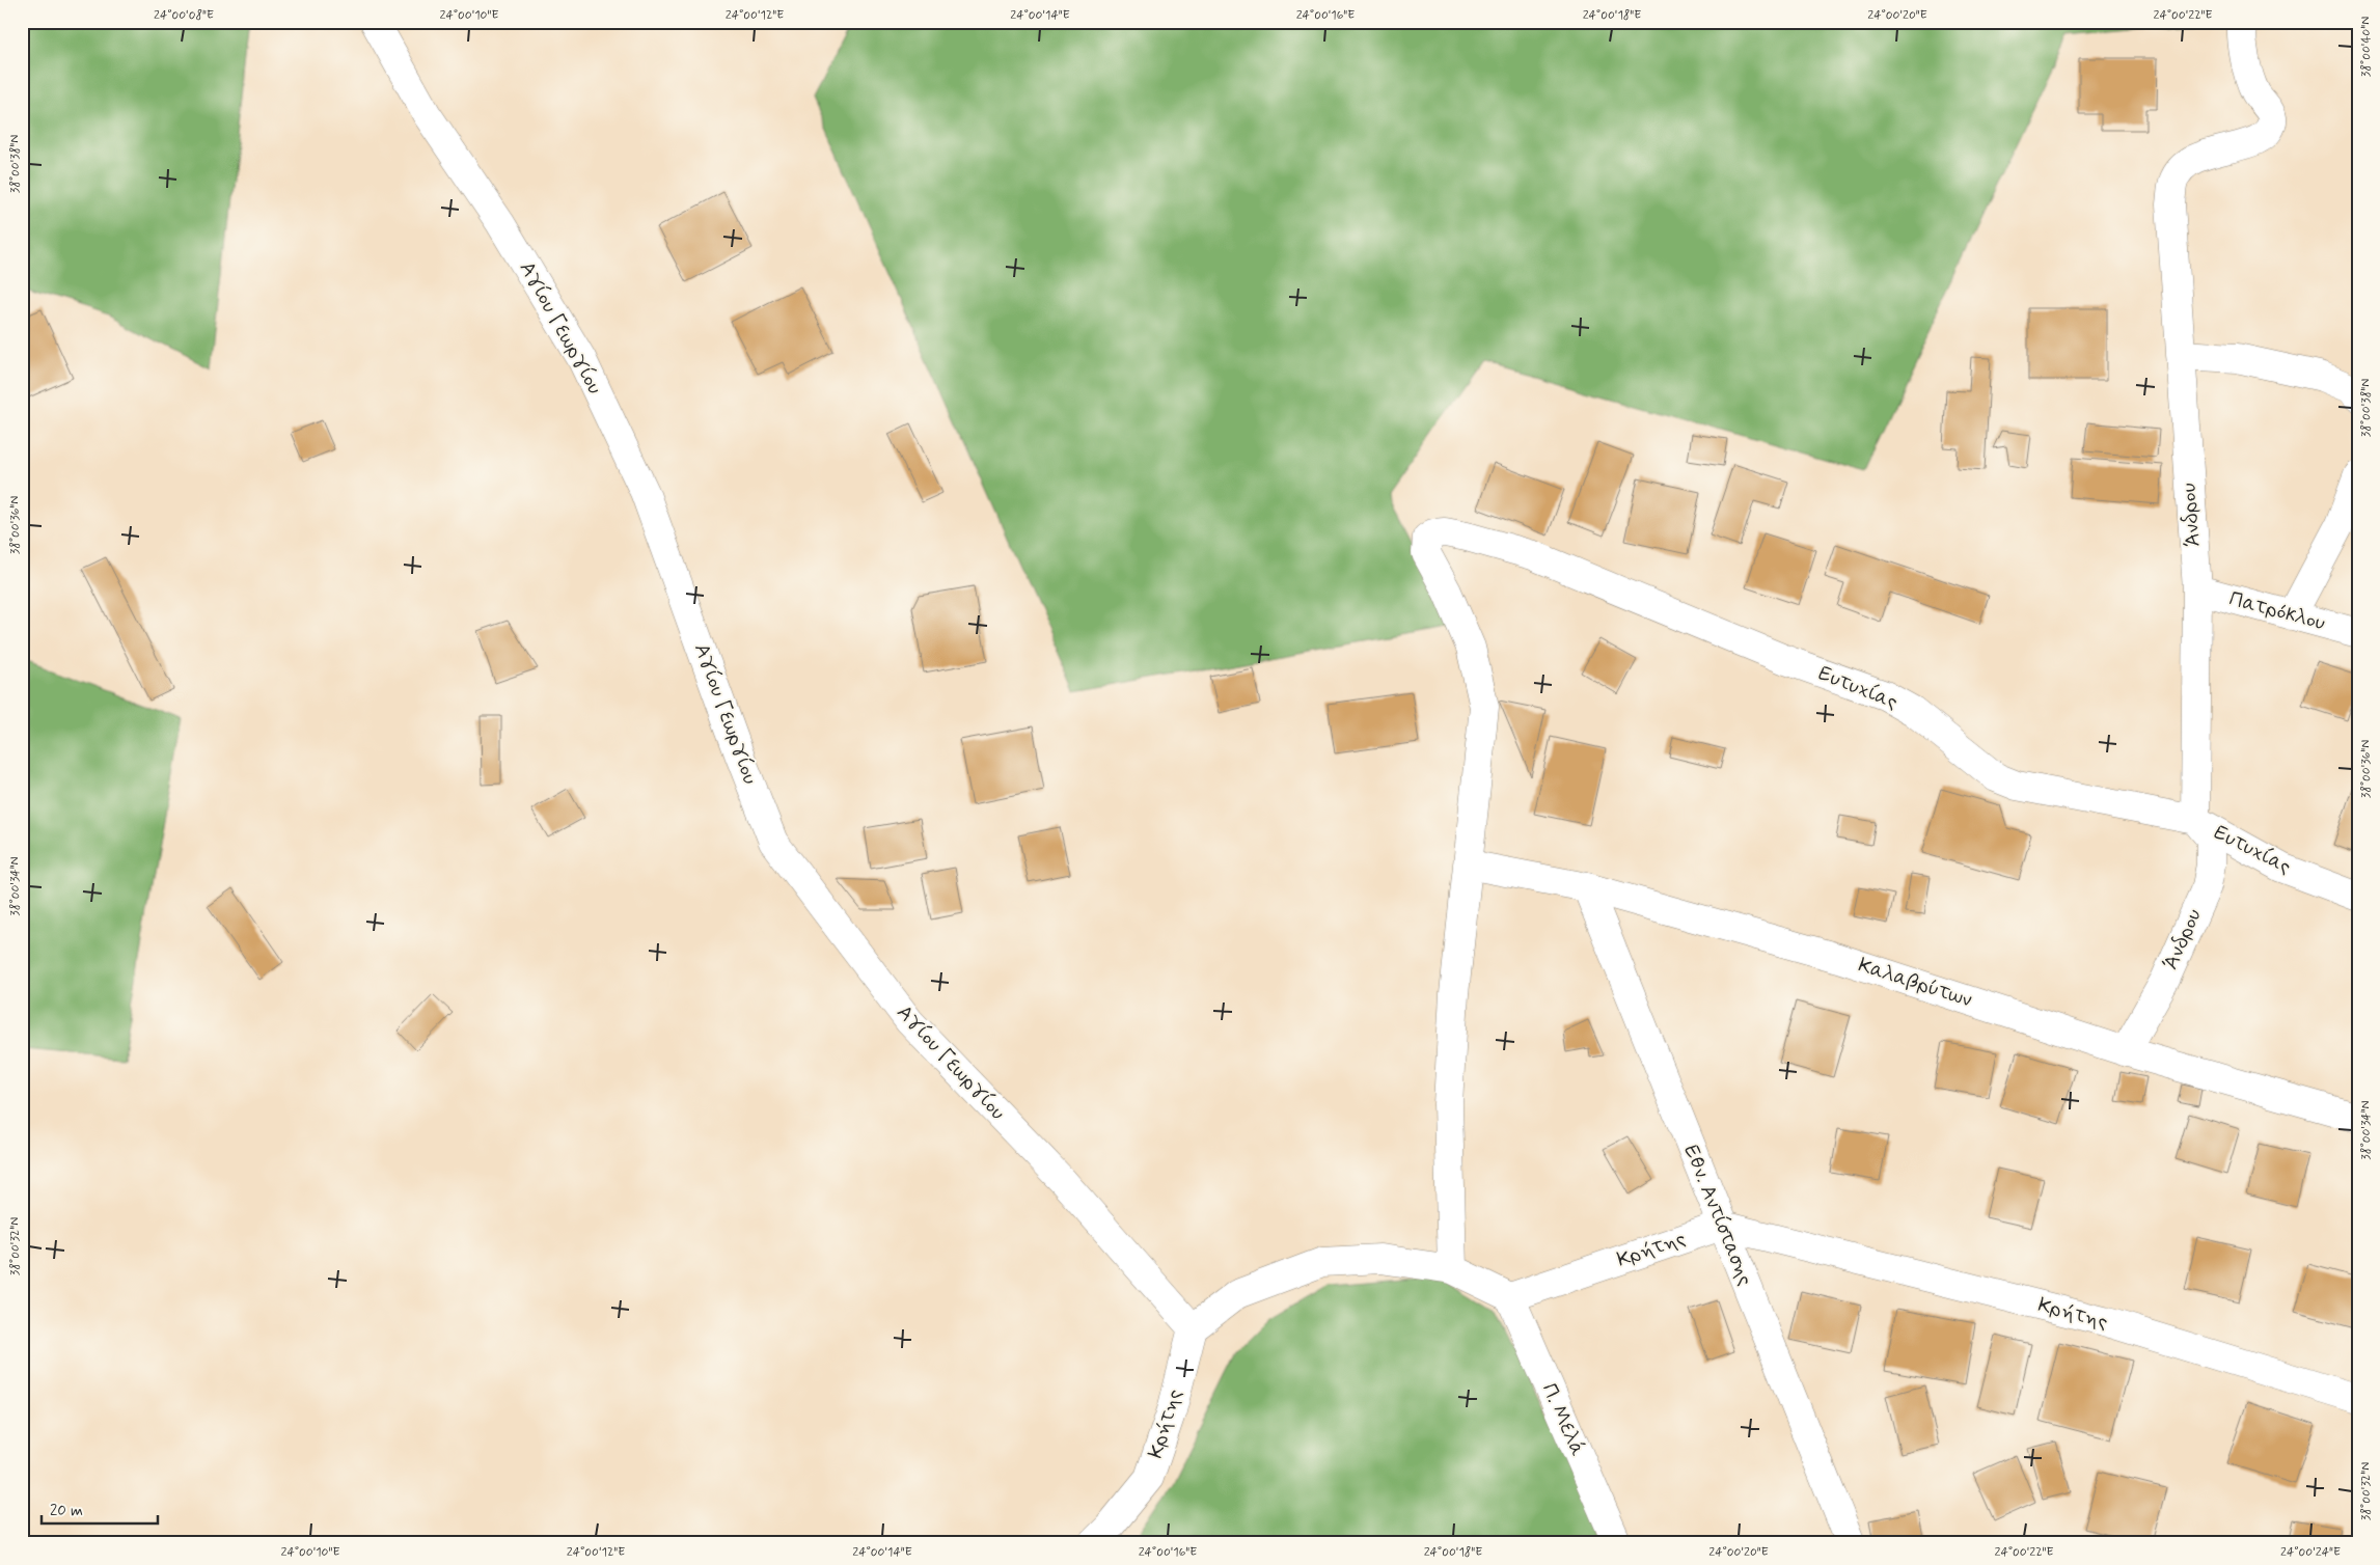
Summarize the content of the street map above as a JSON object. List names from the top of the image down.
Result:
{
  "streets": {
    "street": [
      "Αγίου Γεωργίου",
      "Άνδρου",
      "Πατρόκλου",
      "Ευτυχίας",
      "Καλαβρύτων",
      "Εθν. Αντίστασης",
      "Κρήτης",
      "Π. Μελά"
    ]
  },
  "crossings": [
    ["Αγίου Γεωργίου", "Κρήτης"],
    ["Άνδρου", "Πατρόκλου"],
    ["Άνδρου", "Ευτυχίας"],
    ["Άνδρου", "Καλαβρύτων"],
    ["Ευτυχίας", "Καλαβρύτων"],
    ["Καλαβρύτων", "Εθν. Αντίστασης"],
    ["Εθν. Αντίστασης", "Κρήτης"],
    ["Κρήτης", "Π. Μελά"]
  ],
  "scale_bar": "20 m",
  "coordinates": [
    "24°00'08\"E",
    "24°00'10\"E",
    "24°00'12\"E",
    "24°00'14\"E",
    "24°00'16\"E",
    "24°00'18\"E",
    "24°00'20\"E",
    "24°00'22\"E",
    "38°00'40\"N",
    "38°00'38\"N",
    "38°00'36\"N",
    "38°00'34\"N",
    "38°00'32\"N",
    "24°00'24\"E"
  ]
}
